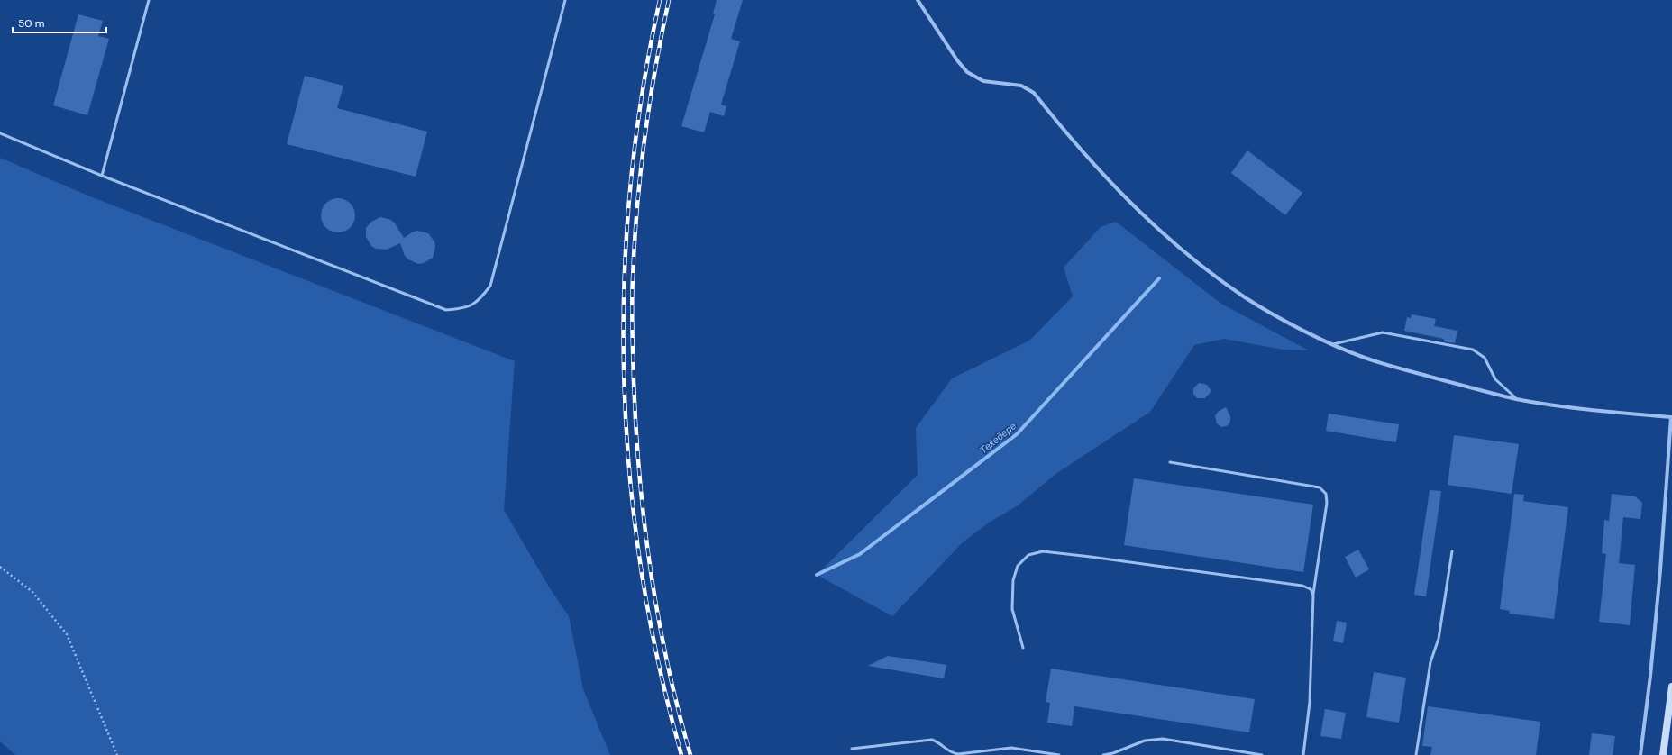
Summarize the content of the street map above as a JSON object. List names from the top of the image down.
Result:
{
  "water": ["Текедере"],
  "scale_bar": "50 m"
}
